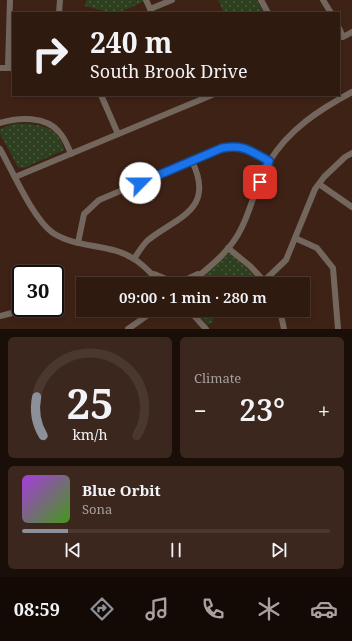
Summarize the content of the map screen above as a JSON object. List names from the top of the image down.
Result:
{
  "page": {
    "turn": ["240 m", "South Brook Drive"],
    "limit": "30",
    "trip": "09:00 · 1 min · 280 m",
    "tile": "Climate",
    "heat": ["−", "23°", "+"],
    "song": ["Blue Orbit", "Sona"],
    "tabs": "08:59",
    "gauge": ["25", "km/h"]
  }
}
